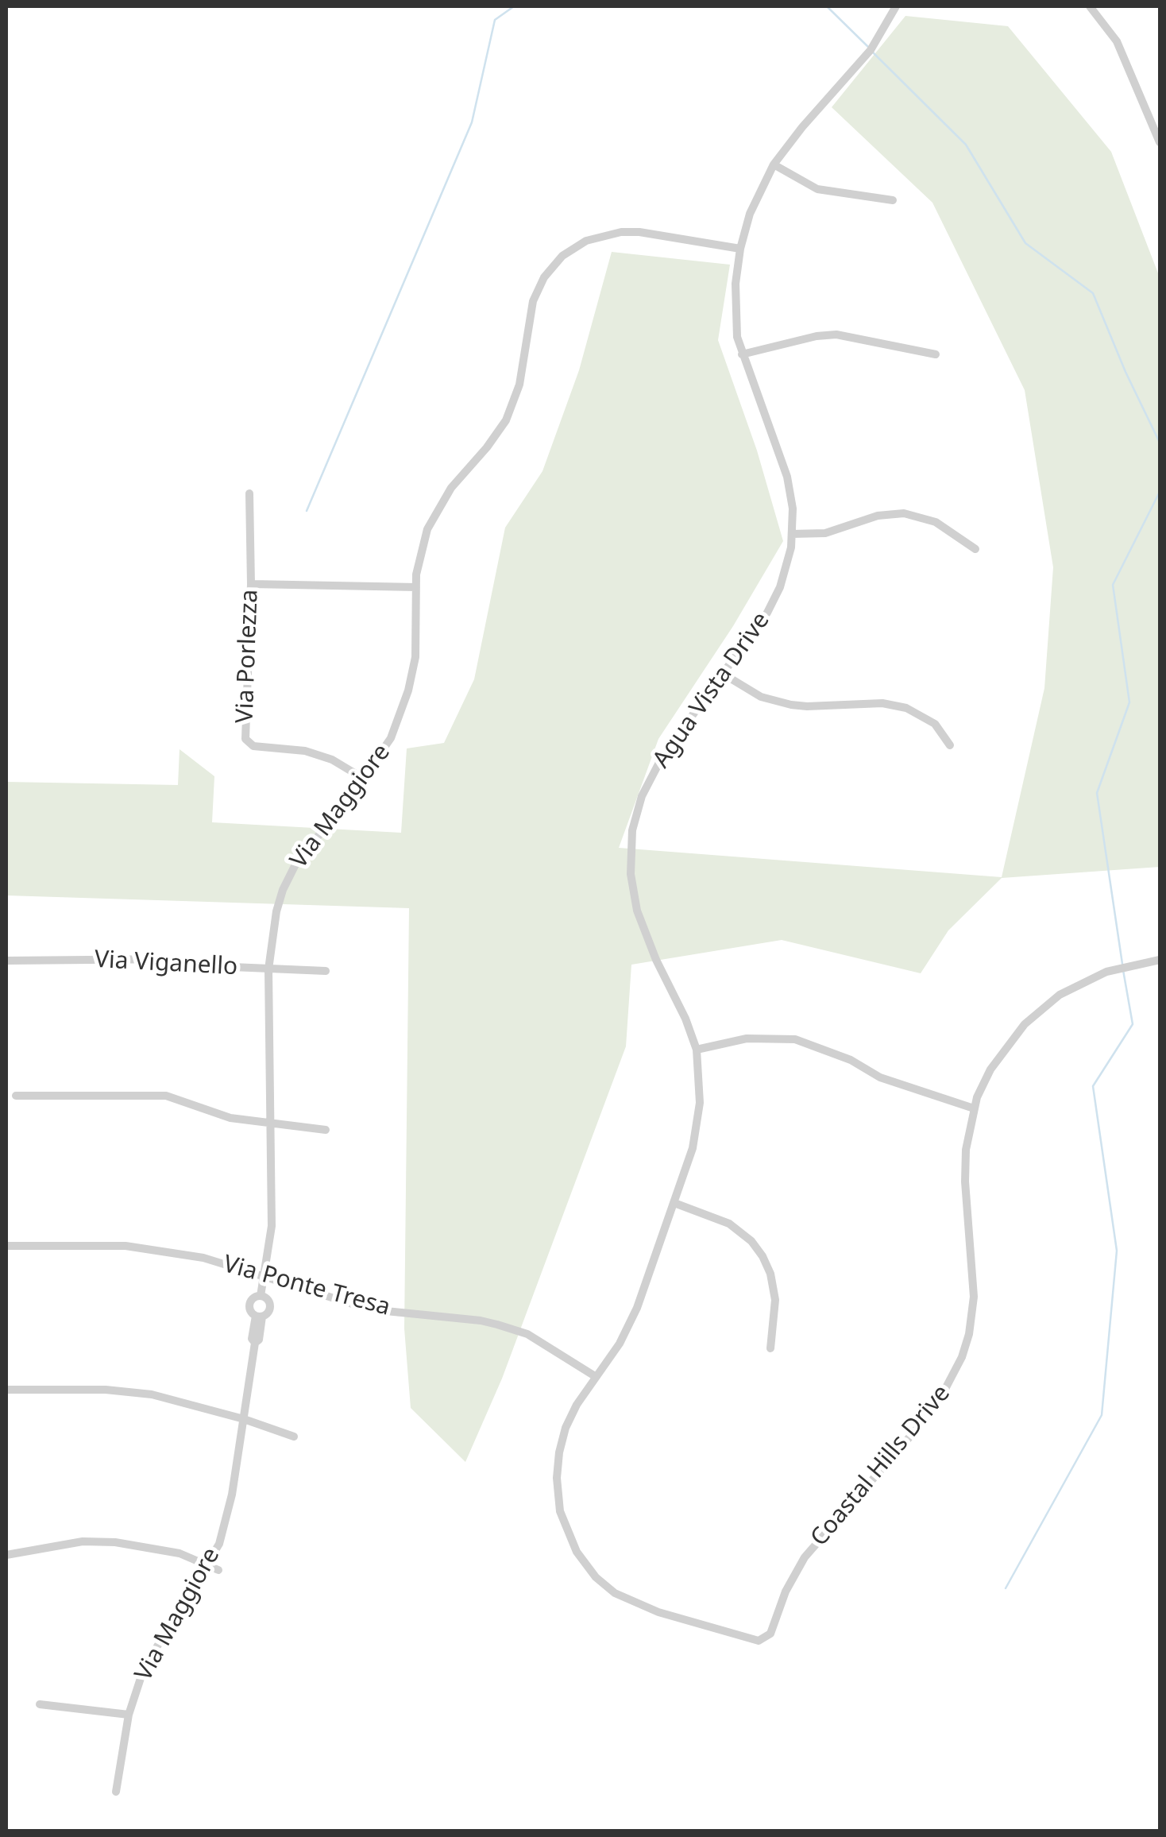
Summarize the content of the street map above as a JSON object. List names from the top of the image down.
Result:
{
  "streets": {
    "street": [
      "Via Porlezza",
      "Agua Vista Drive",
      "Via Maggiore",
      "Via Viganello",
      "Via Ponte Tresa",
      "Coastal Hills Drive"
    ]
  },
  "crossings": [
    ["Via Porlezza", "Via Maggiore"],
    ["Agua Vista Drive", "Via Maggiore"],
    ["Agua Vista Drive", "Via Ponte Tresa"],
    ["Agua Vista Drive", "Coastal Hills Drive"],
    ["Via Maggiore", "Via Viganello"],
    ["Via Maggiore", "Via Ponte Tresa"]
  ]
}
